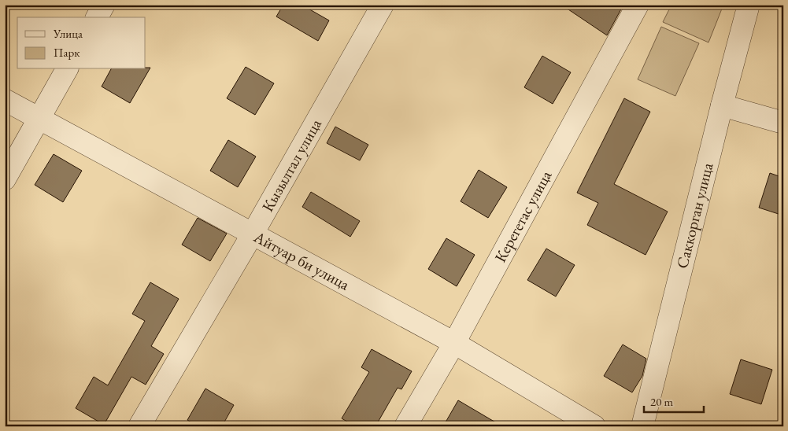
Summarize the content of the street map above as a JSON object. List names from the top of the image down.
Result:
{
  "streets": {
    "street": [
      "Кызылтал улица",
      "Саккорган улица",
      "Керегетас улица",
      "Айтуар би улица"
    ]
  },
  "crossings": [
    ["Кызылтал улица", "Айтуар би улица"],
    ["Керегетас улица", "Айтуар би улица"]
  ],
  "legend": ["Улица", "Парк"],
  "scale_bar": "20 m"
}
